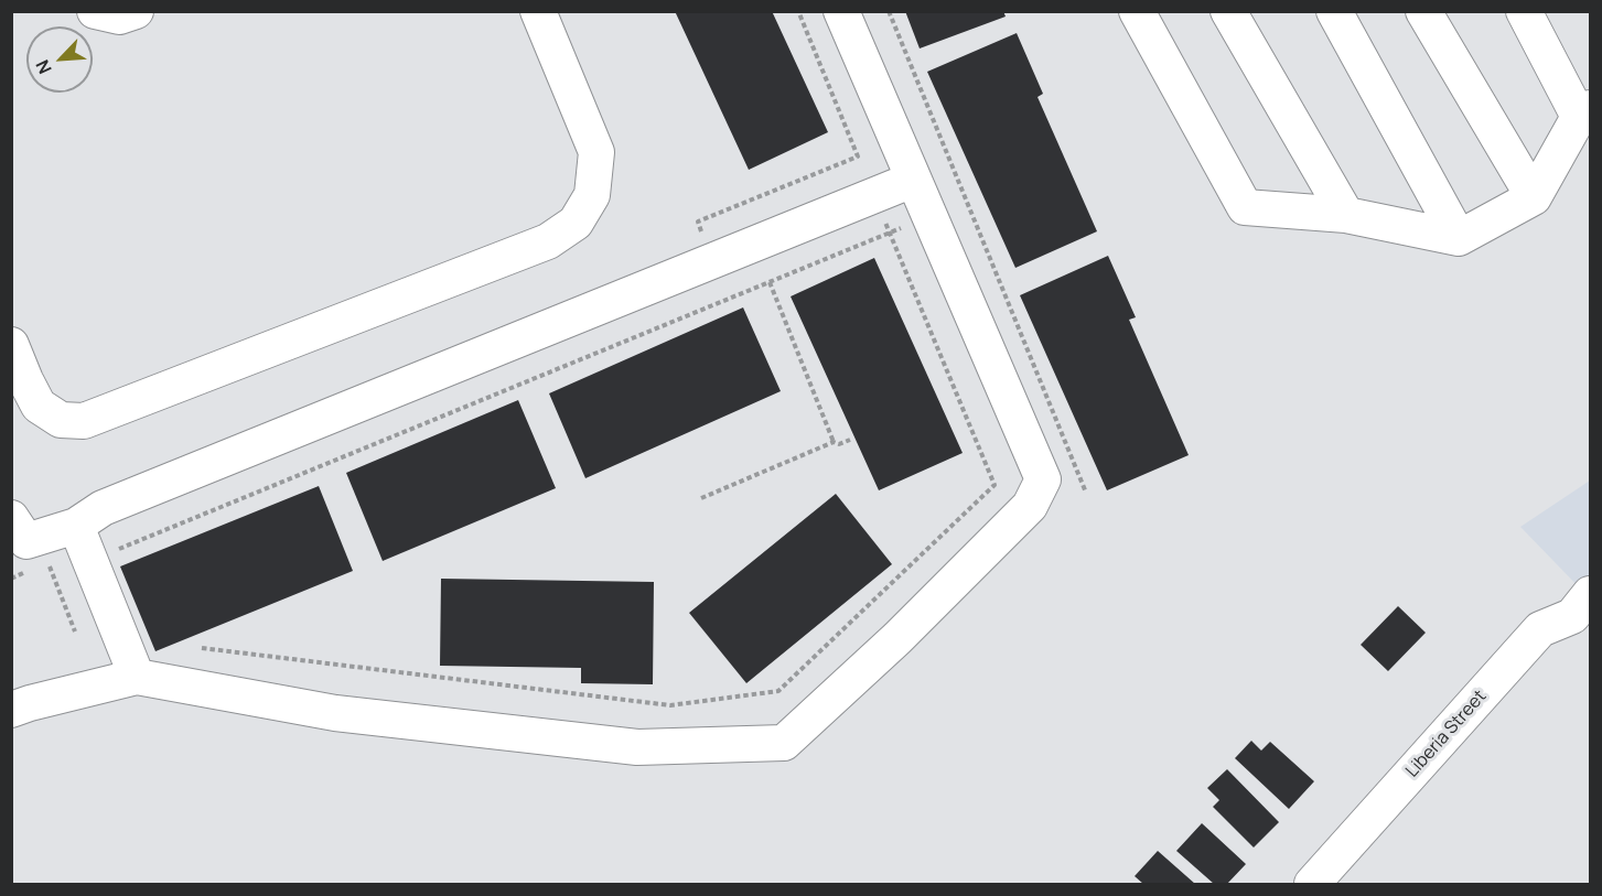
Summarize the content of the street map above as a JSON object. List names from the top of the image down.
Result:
{
  "streets": {
    "street": ["Liberia Street"]
  },
  "north": "bottom left"
}
